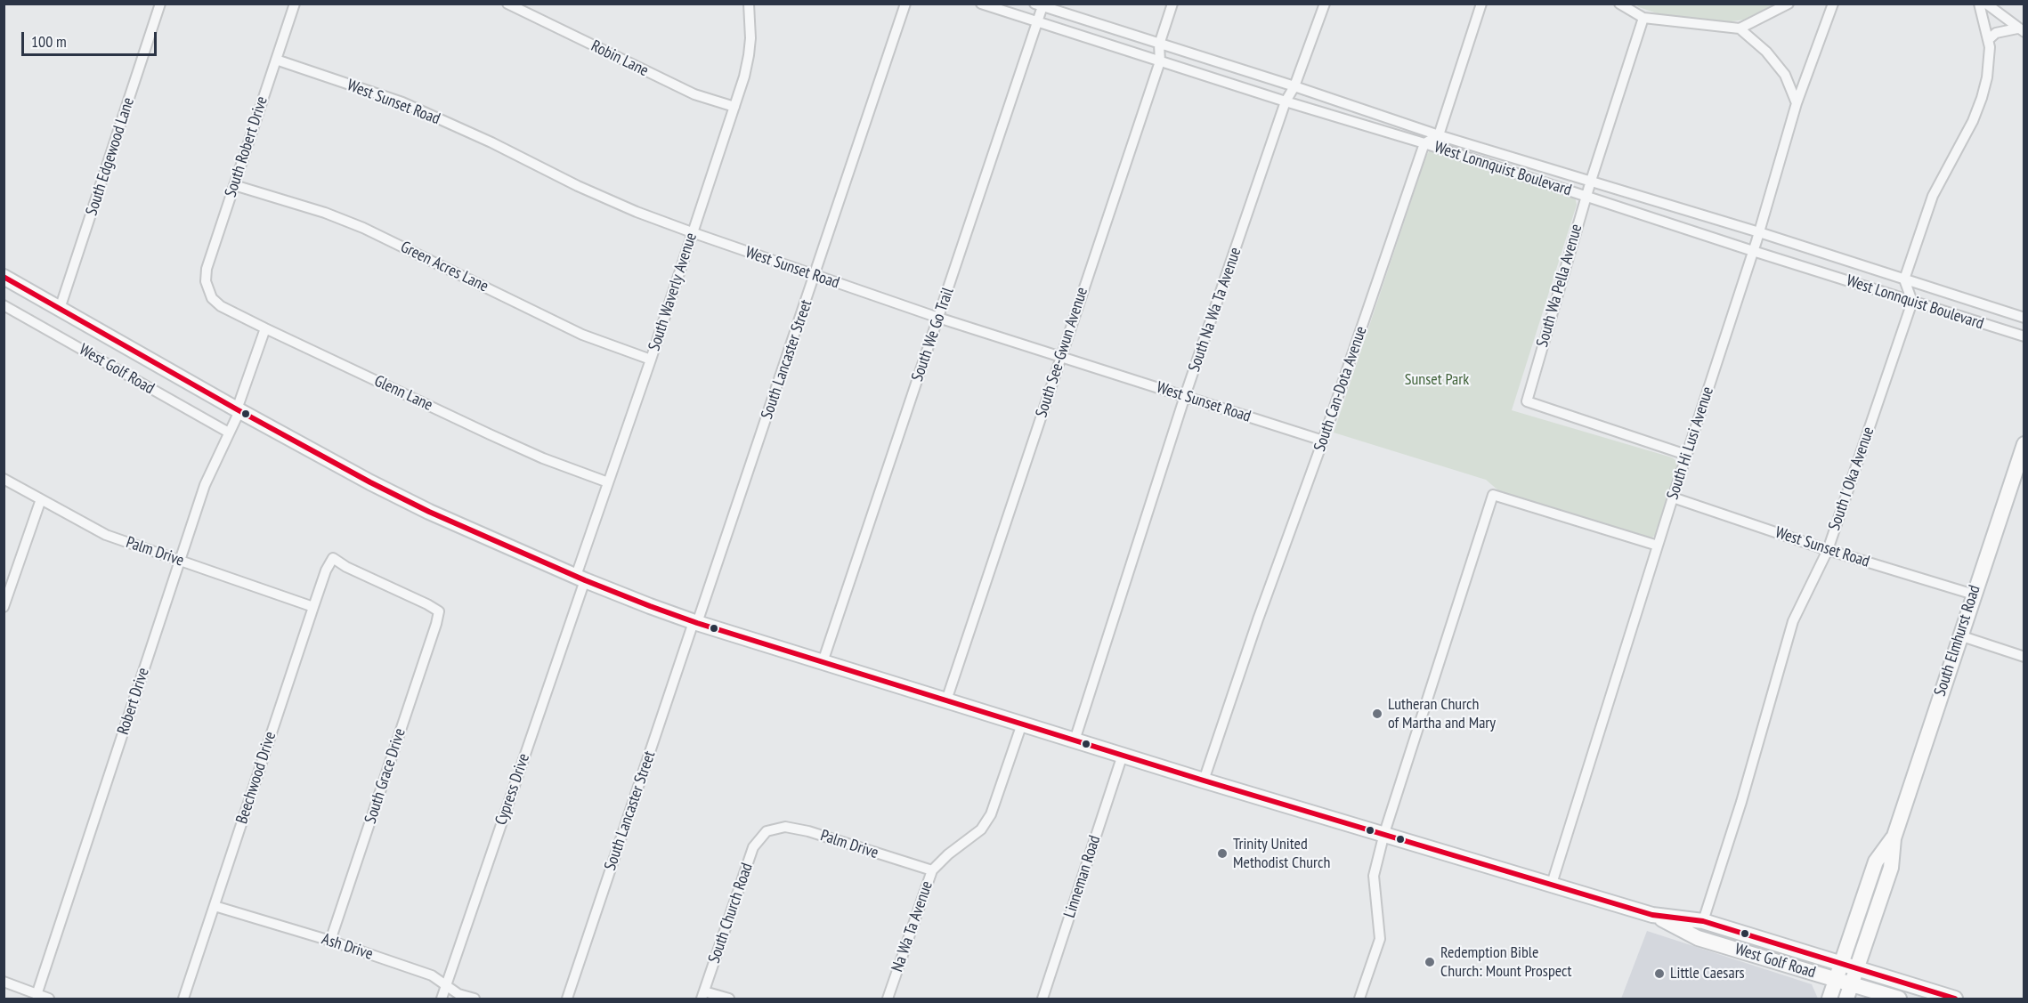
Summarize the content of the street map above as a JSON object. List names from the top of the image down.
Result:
{
  "streets": {
    "main road": ["West Golf Road", "South Elmhurst Road"],
    "street": [
      "Robin Lane",
      "West Sunset Road",
      "South Robert Drive",
      "South Edgewood Lane",
      "West Lonnquist Boulevard",
      "Green Acres Lane",
      "South Wa Pella Avenue",
      "South Waverly Avenue",
      "South Na Wa Ta Avenue",
      "South We Go Trail",
      "South See-Gwun Avenue",
      "South Lancaster Street",
      "South Can-Dota Avenue",
      "Glenn Lane",
      "South Hi Lusi Avenue",
      "South I Oka Avenue",
      "Palm Drive",
      "Robert Drive",
      "South Grace Drive",
      "Beechwood Drive",
      "Cypress Drive",
      "Linneman Road",
      "South Church Road",
      "Na Wa Ta Avenue",
      "Ash Drive"
    ]
  },
  "crossings": [
    ["Robin Lane", "South Waverly Avenue"],
    ["West Sunset Road", "South Robert Drive"],
    ["West Sunset Road", "South Waverly Avenue"],
    ["West Sunset Road", "South Na Wa Ta Avenue"],
    ["West Sunset Road", "South We Go Trail"],
    ["West Sunset Road", "South See-Gwun Avenue"],
    ["West Sunset Road", "South Lancaster Street"],
    ["West Sunset Road", "South Can-Dota Avenue"],
    ["West Sunset Road", "South Hi Lusi Avenue"],
    ["West Sunset Road", "South I Oka Avenue"],
    ["West Sunset Road", "South Elmhurst Road"],
    ["South Robert Drive", "Green Acres Lane"],
    ["South Robert Drive", "Glenn Lane"],
    ["South Edgewood Lane", "West Golf Road"],
    ["West Lonnquist Boulevard", "South Wa Pella Avenue"],
    ["West Lonnquist Boulevard", "South Na Wa Ta Avenue"],
    ["West Lonnquist Boulevard", "South We Go Trail"],
    ["West Lonnquist Boulevard", "South See-Gwun Avenue"],
    ["West Lonnquist Boulevard", "South Can-Dota Avenue"],
    ["West Lonnquist Boulevard", "South Hi Lusi Avenue"],
    ["West Lonnquist Boulevard", "South I Oka Avenue"],
    ["Green Acres Lane", "South Waverly Avenue"],
    ["South Wa Pella Avenue", "South Hi Lusi Avenue"],
    ["South Waverly Avenue", "West Golf Road"],
    ["South Waverly Avenue", "Glenn Lane"],
    ["South Waverly Avenue", "Cypress Drive"],
    ["South Na Wa Ta Avenue", "West Golf Road"],
    ["South We Go Trail", "West Golf Road"],
    ["South See-Gwun Avenue", "West Golf Road"],
    ["South Lancaster Street", "West Golf Road"],
    ["West Golf Road", "South Can-Dota Avenue"],
    ["West Golf Road", "South Hi Lusi Avenue"],
    ["West Golf Road", "South I Oka Avenue"],
    ["West Golf Road", "South Elmhurst Road"],
    ["West Golf Road", "Robert Drive"],
    ["West Golf Road", "Cypress Drive"],
    ["West Golf Road", "Linneman Road"],
    ["West Golf Road", "Na Wa Ta Avenue"],
    ["Glenn Lane", "Robert Drive"],
    ["Palm Drive", "Robert Drive"],
    ["Palm Drive", "Beechwood Drive"],
    ["Palm Drive", "South Church Road"],
    ["Palm Drive", "Na Wa Ta Avenue"],
    ["South Grace Drive", "Beechwood Drive"],
    ["South Grace Drive", "Ash Drive"],
    ["Beechwood Drive", "Ash Drive"],
    ["Cypress Drive", "Ash Drive"]
  ],
  "parks": ["Sunset Park"],
  "places": [
    "Lutheran Church of Martha and Mary",
    "Trinity United Methodist Church",
    "Redemption Bible Church: Mount Prospect",
    "Little Caesars"
  ],
  "scale_bar": "100 m"
}
